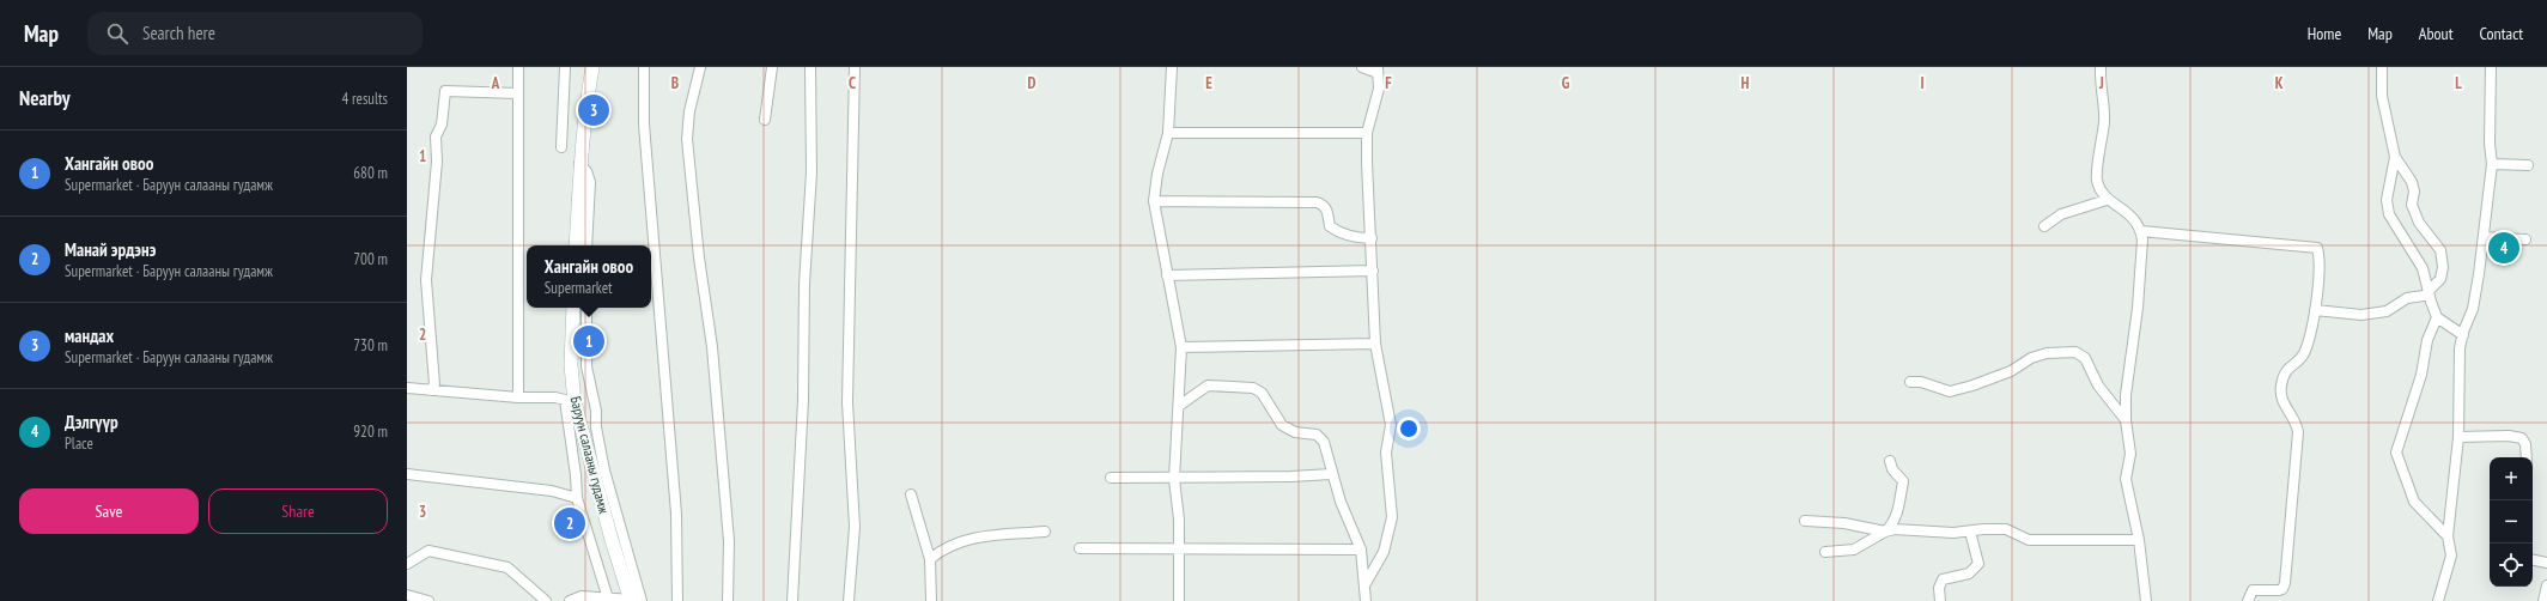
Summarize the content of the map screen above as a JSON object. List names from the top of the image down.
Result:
{
  "streets": {
    "main road": ["Баруун салааны гудамж"]
  },
  "page": {
    "header": "Map",
    "search": "Search here",
    "nav": [
      "Home",
      "Map",
      "About",
      "Contact"
    ],
    "heading": ["Nearby", "4 results"],
    "pins": [
      "3",
      "4",
      "1",
      "2"
    ],
    "list": [
      {
        "mark": "1",
        "name": "Хангайн овоо",
        "note": "Supermarket · Баруун салааны гудамж",
        "value": "680 m"
      },
      {
        "mark": "2",
        "name": "Манай эрдэнэ",
        "note": "Supermarket · Баруун салааны гудамж",
        "value": "700 m"
      },
      {
        "mark": "3",
        "name": "мандах",
        "note": "Supermarket · Баруун салааны гудамж",
        "value": "730 m"
      },
      {
        "mark": "4",
        "name": "Дэлгүүр",
        "note": "Place",
        "value": "920 m"
      }
    ],
    "popup": ["Хангайн овоо", "Supermarket"],
    "map_buttons": ["+", "−"],
    "buttons": ["Save", "Share"]
  },
  "grid": {
    "columns": [
      "A",
      "B",
      "C",
      "D",
      "E",
      "F",
      "G",
      "H",
      "I",
      "J",
      "K",
      "L"
    ],
    "rows": ["1", "2", "3"]
  }
}
